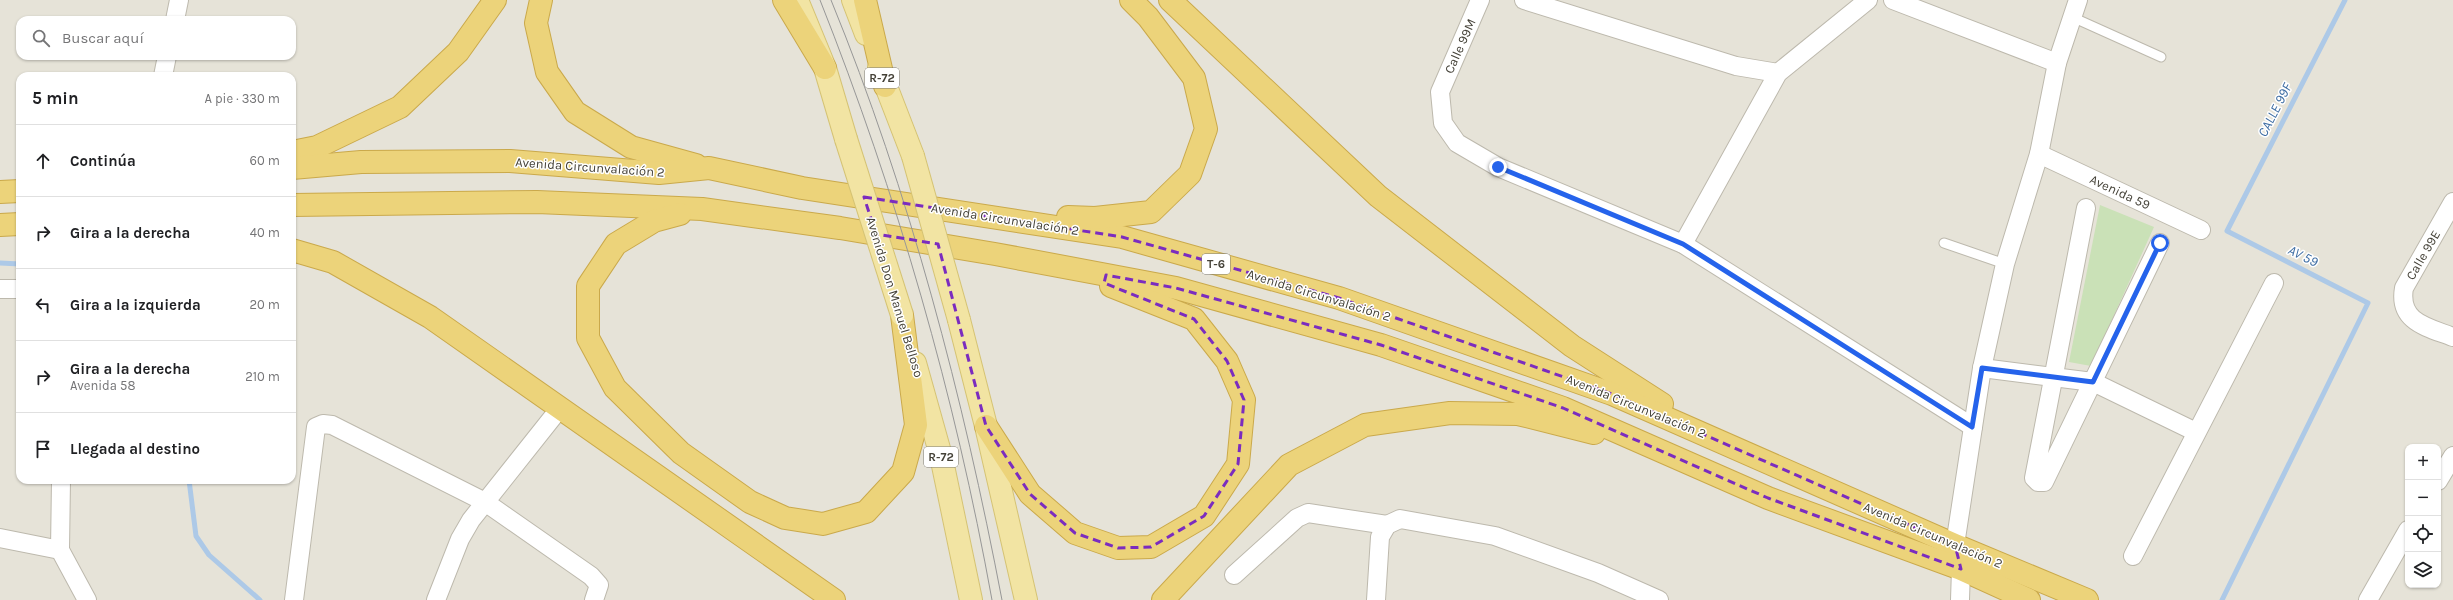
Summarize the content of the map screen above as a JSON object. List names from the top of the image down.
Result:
{
  "streets": {
    "highway": ["Avenida Circunvalación 2", "T-6"],
    "main road": ["R-72", "Avenida Don Manuel Belloso"],
    "street": ["Calle 99M", "Avenida 59", "Calle 99E"]
  },
  "water": ["CALLE 99F", "AV 59"],
  "page": {
    "search": "Buscar aquí",
    "heading": ["5 min", "A pie · 330 m"],
    "list": [
      ["Continúa", "60 m"],
      ["Gira a la derecha", "40 m"],
      ["Gira a la izquierda", "20 m"],
      ["Gira a la derecha", "Avenida 58", "210 m"],
      "Llegada al destino"
    ],
    "map_buttons": ["+", "−"]
  }
}
